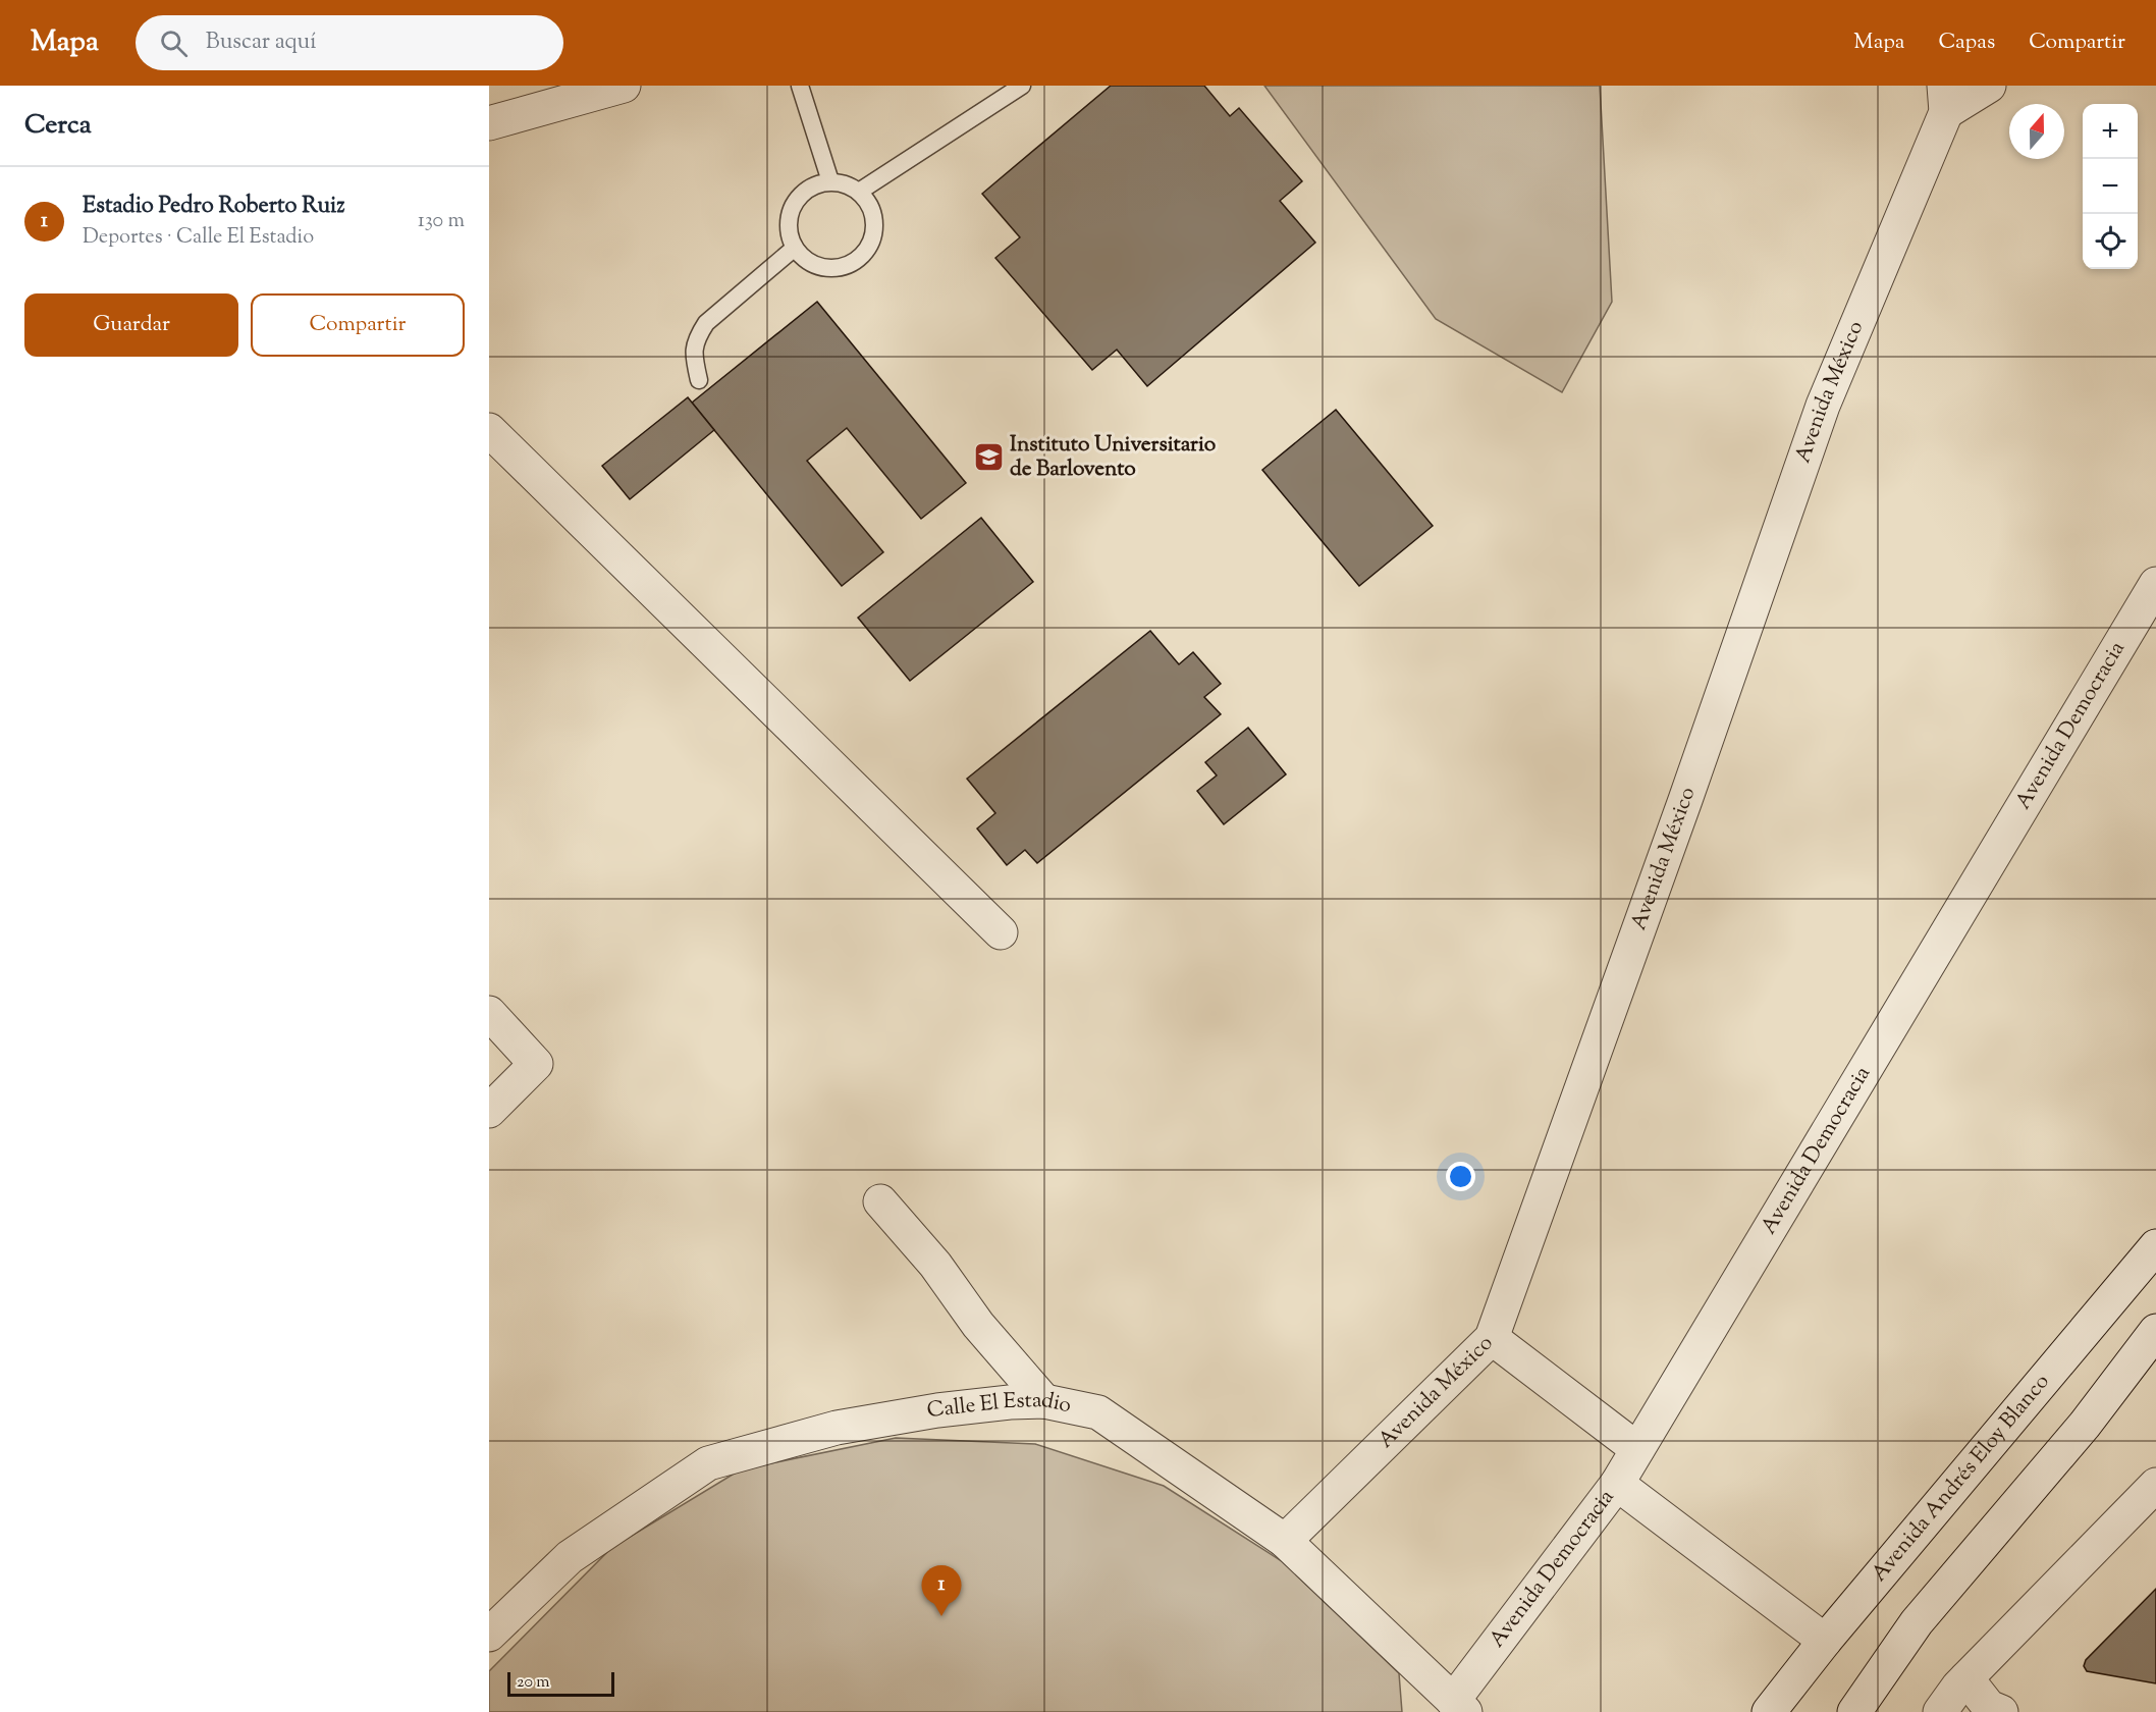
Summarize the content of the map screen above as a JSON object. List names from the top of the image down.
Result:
{
  "streets": {
    "street": [
      "Avenida México",
      "Avenida Democracia",
      "Calle El Estadio",
      "Avenida Andrés Eloy Blanco"
    ]
  },
  "crossings": [
    ["Avenida México", "Calle El Estadio"],
    ["Avenida Democracia", "Calle El Estadio"]
  ],
  "places": {
    "school or university": ["Instituto Universitario de Barlovento"]
  },
  "scale_bar": "20 m",
  "north": "top",
  "page": {
    "header": "Mapa",
    "search": "Buscar aquí",
    "nav": ["Mapa", "Capas", "Compartir"],
    "heading": "Cerca",
    "map_buttons": ["+", "−"],
    "list": [
      {
        "mark": "1",
        "name": "Estadio Pedro Roberto Ruiz",
        "note": "Deportes · Calle El Estadio",
        "value": "130 m"
      }
    ],
    "buttons": ["Guardar", "Compartir"],
    "pins": "1",
    "scale": "20 m"
  }
}
